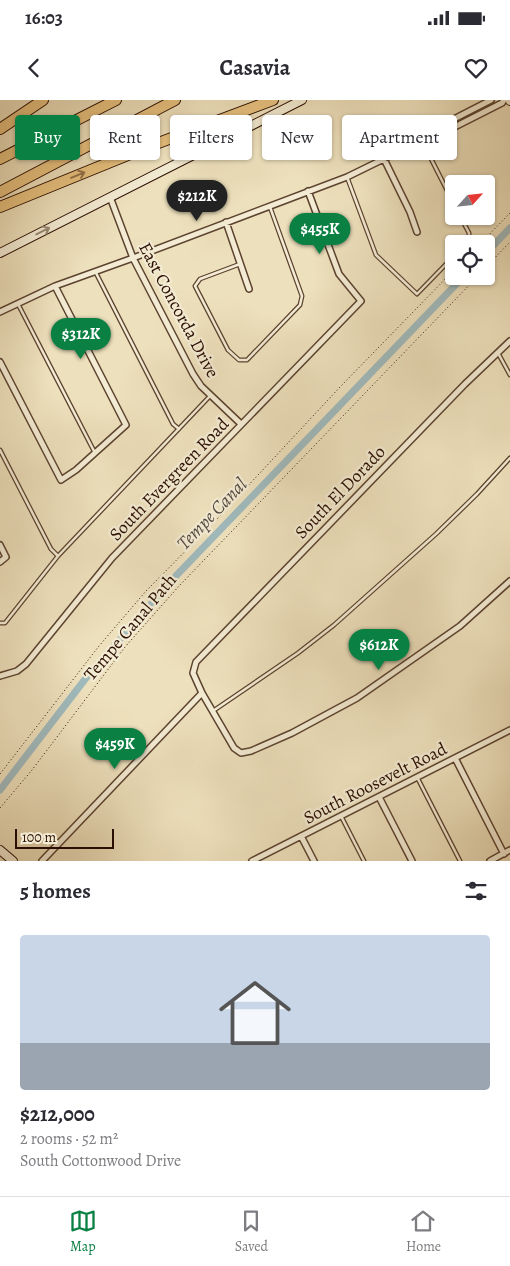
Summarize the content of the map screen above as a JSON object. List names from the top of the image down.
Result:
{
  "streets": {
    "street": [
      "East Concorda Drive",
      "South Evergreen Road",
      "South El Dorado",
      "South Roosevelt Road"
    ],
    "path": ["Tempe Canal Path"]
  },
  "crossings": [
    ["East Concorda Drive", "South Evergreen Road"]
  ],
  "water": ["Tempe Canal"],
  "scale_bar": "100 m",
  "north": "top right",
  "page": {
    "status": "16:03",
    "header": "Casavia",
    "chip": [
      "Buy",
      "Rent",
      "Filters",
      "New",
      "Apartment"
    ],
    "price": [
      "$212K",
      "$455K",
      "$312K",
      "$612K",
      "$459K"
    ],
    "scale": "100 m",
    "heading": "5 homes",
    "list": [
      {
        "name": "$212,000",
        "note": "2 rooms · 52 m² · South Cottonwood Drive"
      }
    ],
    "tabs": ["Map", "Saved", "Home"]
  }
}
